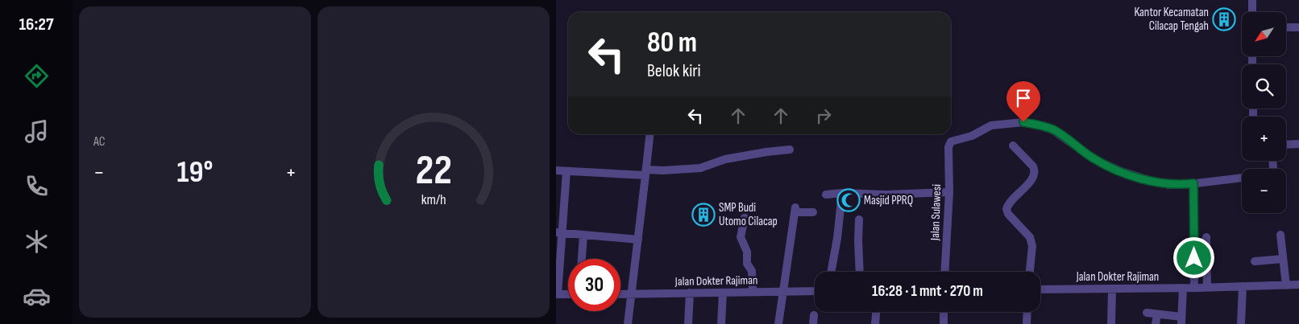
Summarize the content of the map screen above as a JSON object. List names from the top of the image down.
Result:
{
  "streets": {
    "street": ["Jalan Sulawesi", "Jalan Dokter Rajiman"]
  },
  "places": {
    "building": ["Kantor Kecamatan Cilacap Tengah", "SMP Budi Utomo Cilacap"],
    "mosque": ["Masjid PPRQ"]
  },
  "north": "bottom left",
  "page": {
    "tabs": "16:27",
    "tile": "AC",
    "map_buttons": ["+", "−"],
    "turn": ["80 m", "Belok kiri"],
    "heat": ["−", "19°", "+"],
    "limit": "30",
    "trip": "16:28 · 1 mnt · 270 m",
    "gauge": ["22", "km/h"]
  }
}
